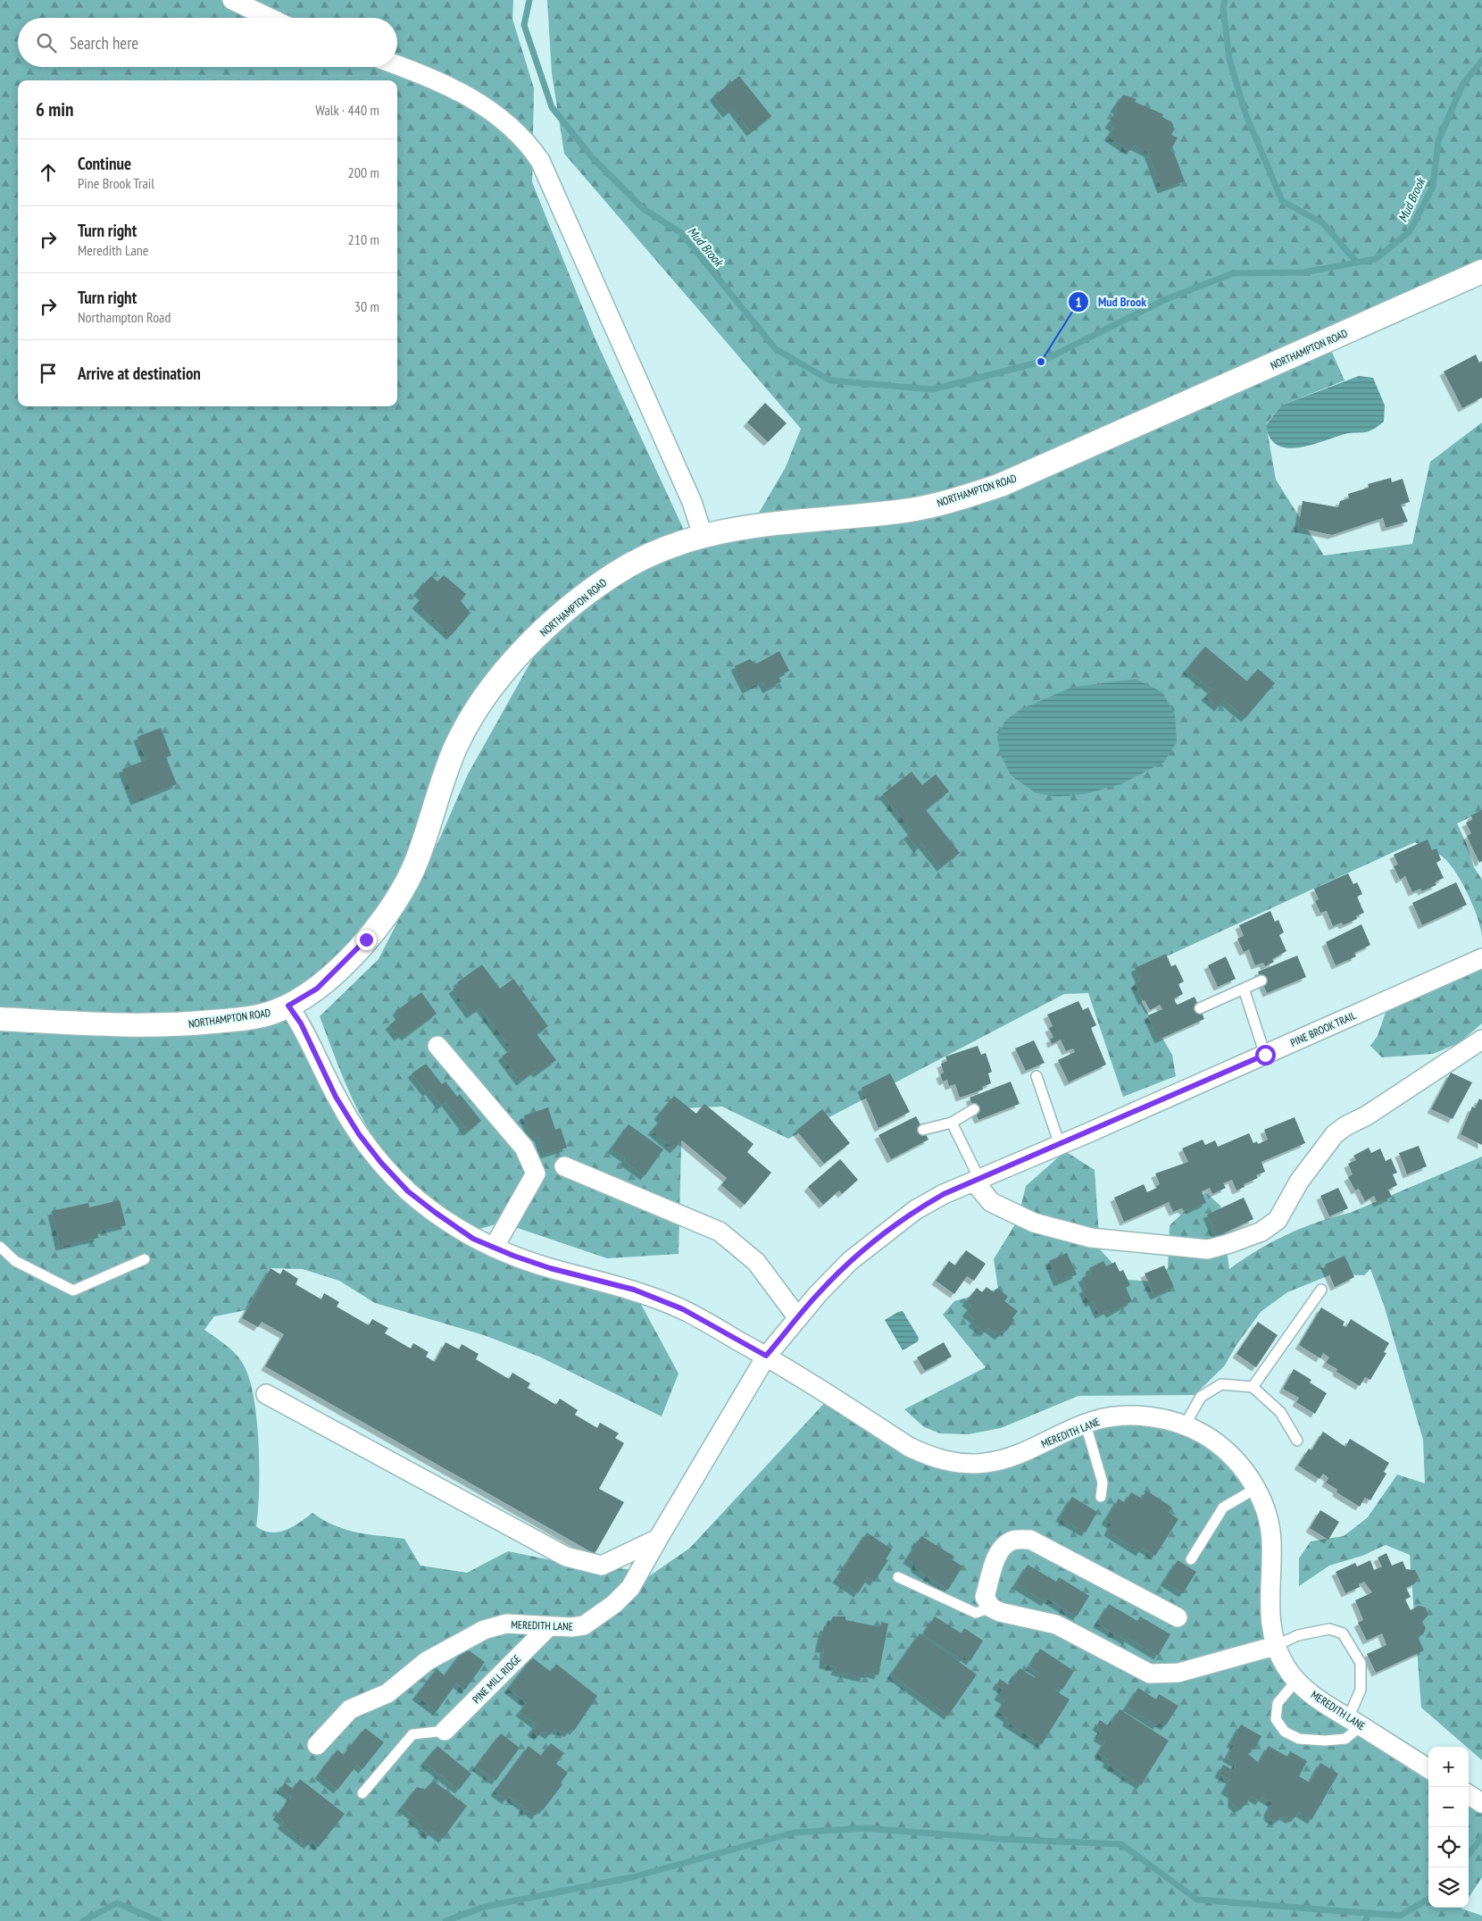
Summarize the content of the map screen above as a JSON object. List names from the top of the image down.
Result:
{
  "streets": {
    "street": [
      "NORTHAMPTON ROAD",
      "PINE BROOK TRAIL",
      "MEREDITH LANE",
      "PINE MILL RIDGE"
    ]
  },
  "crossings": [
    ["NORTHAMPTON ROAD", "MEREDITH LANE"],
    ["PINE BROOK TRAIL", "MEREDITH LANE"],
    ["MEREDITH LANE", "PINE MILL RIDGE"]
  ],
  "water": ["Mud Brook"],
  "places": ["Mud Brook"],
  "page": {
    "search": "Search here",
    "heading": ["6 min", "Walk · 440 m"],
    "list": [
      ["Continue", "Pine Brook Trail", "200 m"],
      ["Turn right", "Meredith Lane", "210 m"],
      ["Turn right", "Northampton Road", "30 m"],
      "Arrive at destination"
    ],
    "map_buttons": ["+", "−"]
  }
}
